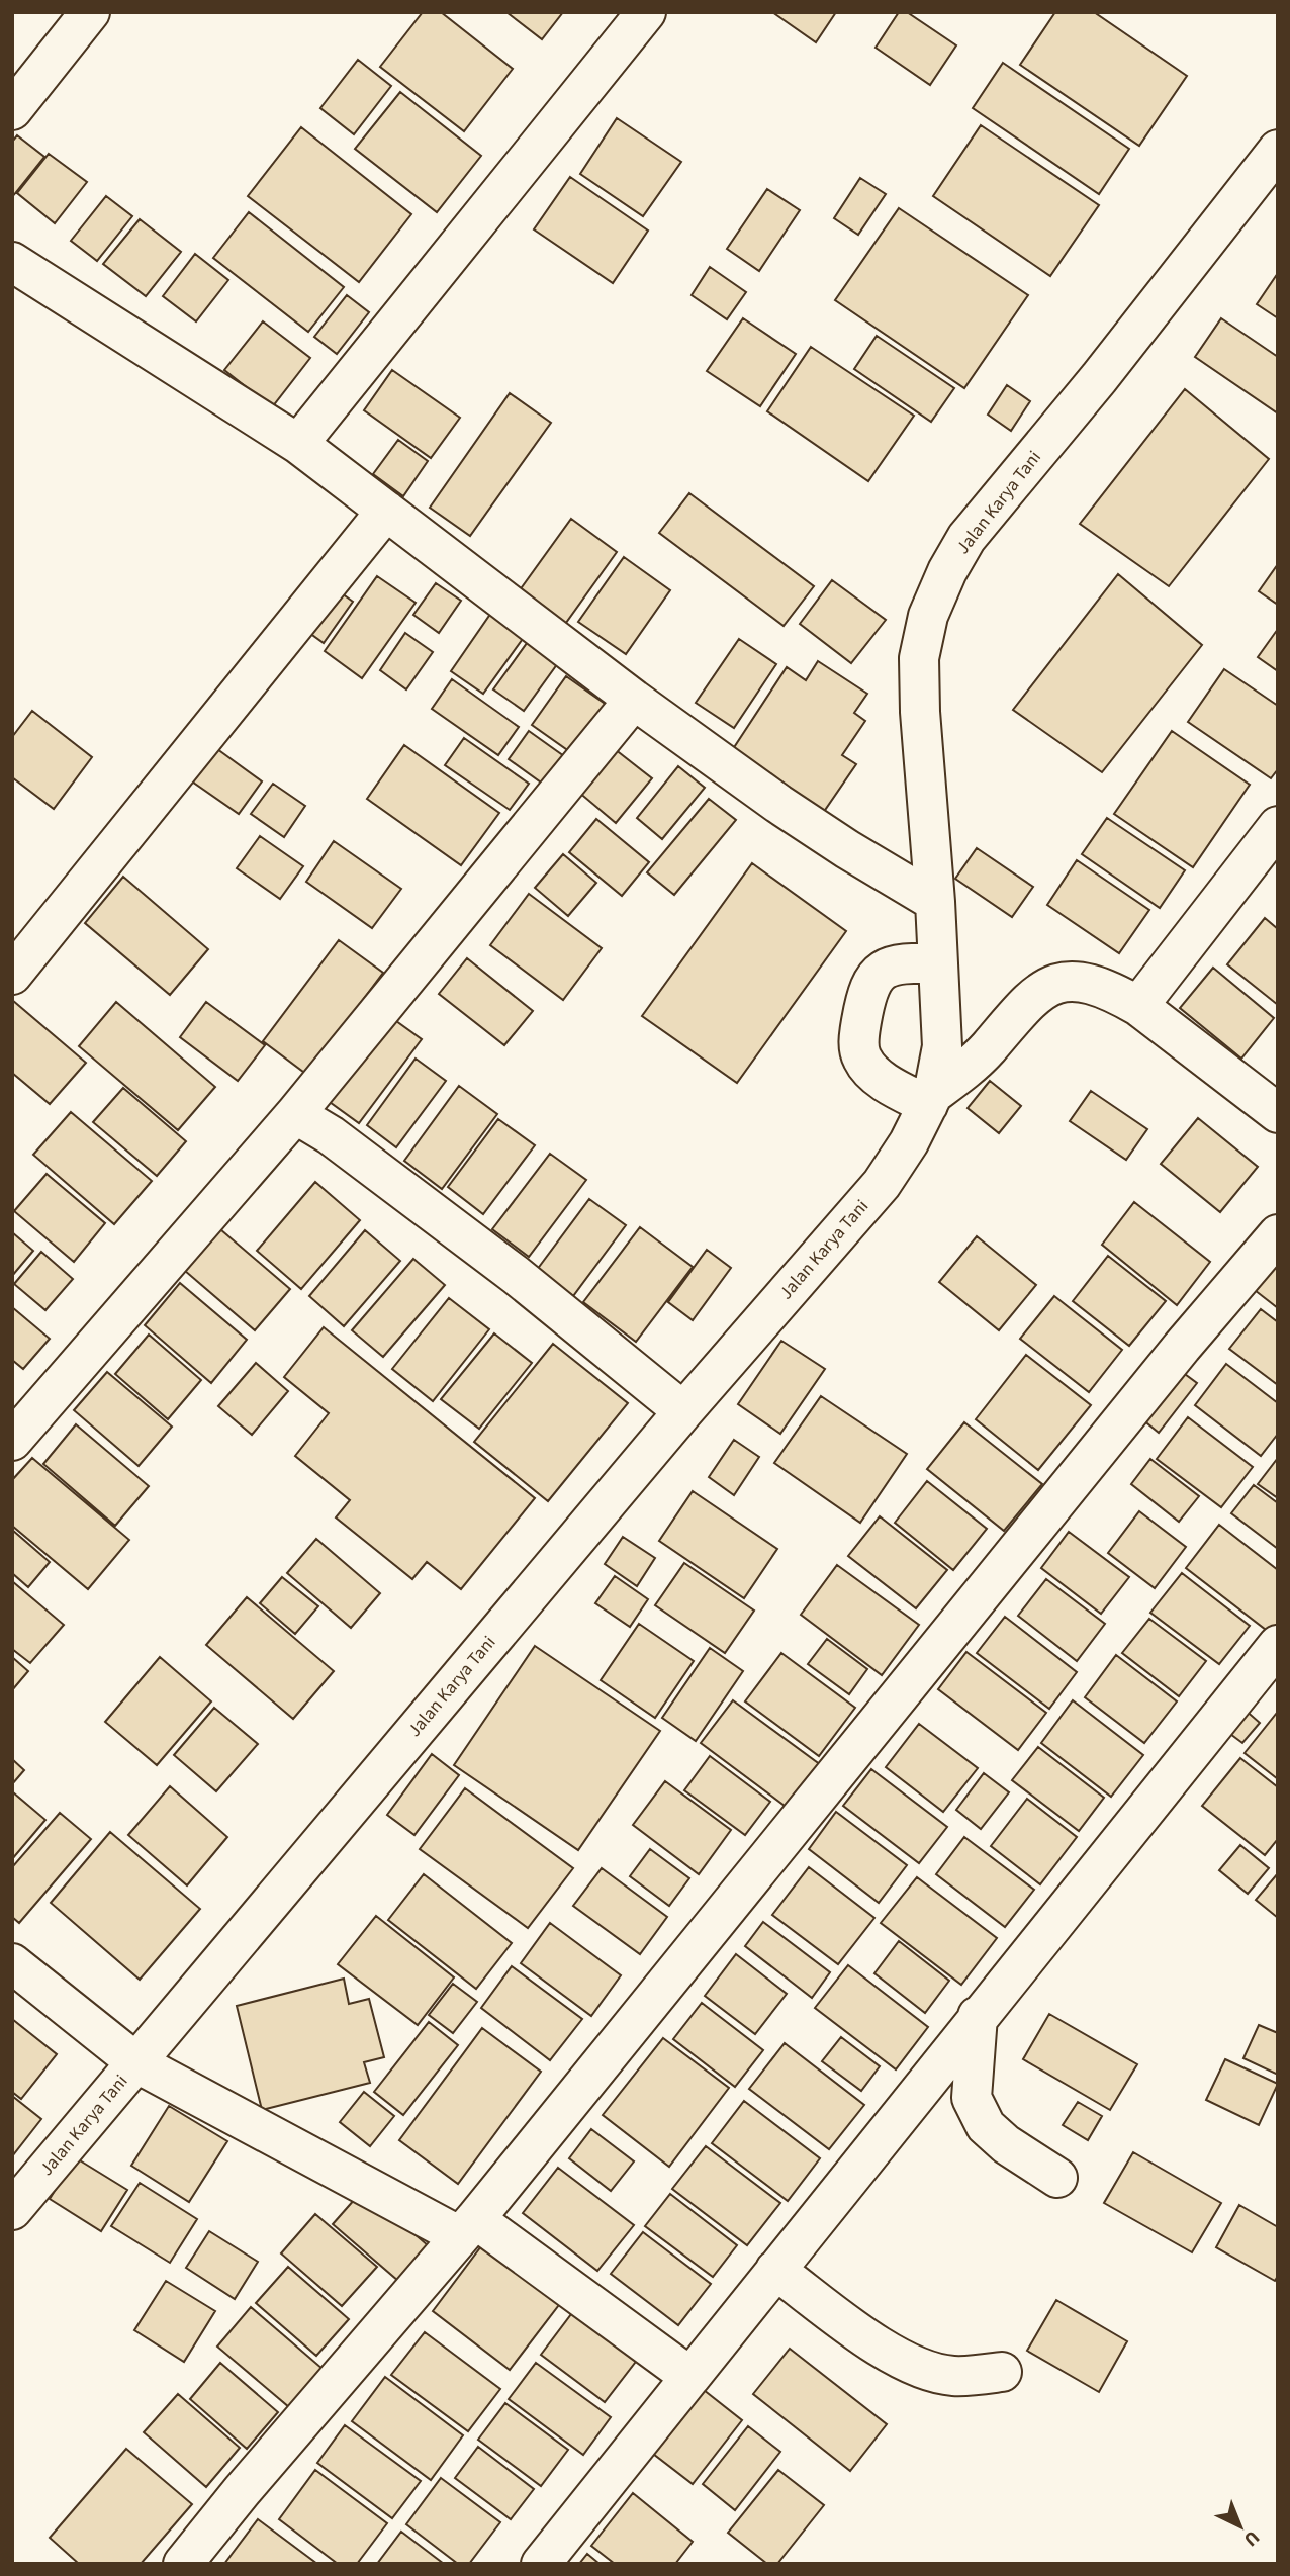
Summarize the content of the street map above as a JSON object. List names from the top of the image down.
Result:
{
  "streets": {
    "street": ["Jalan Karya Tani"]
  },
  "north": "bottom right"
}
